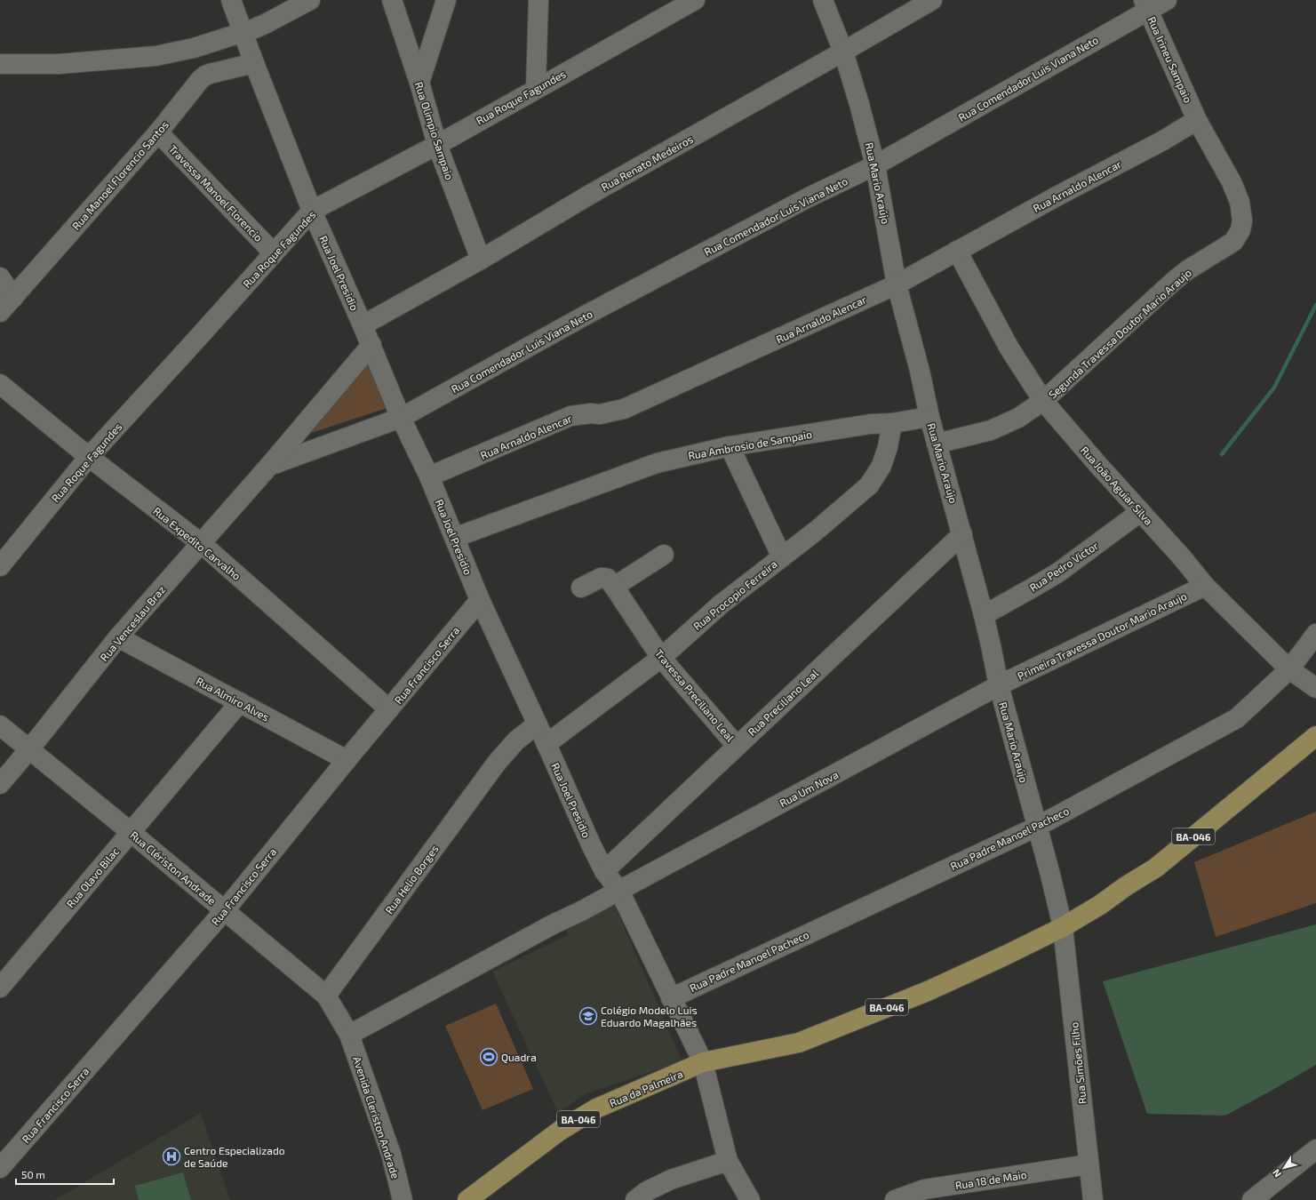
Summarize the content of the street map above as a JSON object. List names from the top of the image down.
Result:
{
  "streets": {
    "main road": ["BA-046", "Rua da Palmeira"],
    "street": [
      "Rua Irineu Sampaio",
      "Rua Comendador Luis Viana Neto",
      "Rua Roque Fagundes",
      "Rua Olimpio Sampaio",
      "Rua Renato Medeiros",
      "Rua Manoel Florencio Santos",
      "Rua Mario Araújo",
      "Rua Arnaldo Alencar",
      "Travessa Manoel Florencio",
      "Rua Joel Presidio",
      "Segunda Travessa Doutor Mario Araujo",
      "Rua Ambrosio de Sampaio",
      "Rua João Aguiar Silva",
      "Rua Expedito Carvalho",
      "Rua Pedro Victor",
      "Rua Procopio Ferreira",
      "Rua Venceslau Braz",
      "Primeira Travessa Doutor Mario Araujo",
      "Rua Francisco Serra",
      "Travessa Preciliano Leal",
      "Rua Almiro Alves",
      "Rua Preciliano Leal",
      "Rua Um Nova",
      "Rua Padre Manoel Pacheco",
      "Rua Clériston Andrade",
      "Rua Olavo Bilac",
      "Rua Helio Borges",
      "Rua Simões Filho",
      "Avenida Cleriston Andrade",
      "Rua 18 de Maio"
    ]
  },
  "crossings": [
    ["Rua Irineu Sampaio", "Rua Comendador Luis Viana Neto"],
    ["Rua Irineu Sampaio", "Rua Arnaldo Alencar"],
    ["Rua Irineu Sampaio", "Segunda Travessa Doutor Mario Araujo"],
    ["Rua Comendador Luis Viana Neto", "Rua Mario Araújo"],
    ["Rua Comendador Luis Viana Neto", "Rua Joel Presidio"],
    ["Rua Comendador Luis Viana Neto", "Rua Venceslau Braz"],
    ["Rua Roque Fagundes", "Rua Olimpio Sampaio"],
    ["Rua Roque Fagundes", "Travessa Manoel Florencio"],
    ["Rua Roque Fagundes", "Rua Joel Presidio"],
    ["Rua Roque Fagundes", "Rua Expedito Carvalho"],
    ["Rua Olimpio Sampaio", "Rua Renato Medeiros"],
    ["Rua Renato Medeiros", "Rua Mario Araújo"],
    ["Rua Renato Medeiros", "Rua Joel Presidio"],
    ["Rua Manoel Florencio Santos", "Travessa Manoel Florencio"],
    ["Rua Mario Araújo", "Rua Arnaldo Alencar"],
    ["Rua Mario Araújo", "Segunda Travessa Doutor Mario Araujo"],
    ["Rua Mario Araújo", "Rua Ambrosio de Sampaio"],
    ["Rua Mario Araújo", "Rua Pedro Victor"],
    ["Rua Mario Araújo", "Primeira Travessa Doutor Mario Araujo"],
    ["Rua Mario Araújo", "Rua Preciliano Leal"],
    ["Rua Mario Araújo", "Rua Um Nova"],
    ["Rua Mario Araújo", "BA-046"],
    ["Rua Mario Araújo", "Rua Padre Manoel Pacheco"],
    ["Rua Mario Araújo", "Rua Simões Filho"],
    ["Rua Arnaldo Alencar", "Rua Joel Presidio"],
    ["Rua Arnaldo Alencar", "Segunda Travessa Doutor Mario Araujo"],
    ["Rua Arnaldo Alencar", "Rua João Aguiar Silva"],
    ["Rua Joel Presidio", "Rua Ambrosio de Sampaio"],
    ["Rua Joel Presidio", "Rua Procopio Ferreira"],
    ["Rua Joel Presidio", "Rua Venceslau Braz"],
    ["Rua Joel Presidio", "Rua Francisco Serra"],
    ["Rua Joel Presidio", "Rua Preciliano Leal"],
    ["Rua Joel Presidio", "Rua Um Nova"],
    ["Rua Joel Presidio", "BA-046"],
    ["Rua Joel Presidio", "Rua Padre Manoel Pacheco"],
    ["Rua Joel Presidio", "Rua Helio Borges"],
    ["Rua Joel Presidio", "Rua da Palmeira"],
    ["Segunda Travessa Doutor Mario Araujo", "Rua João Aguiar Silva"],
    ["Rua Ambrosio de Sampaio", "Rua Procopio Ferreira"],
    ["Rua João Aguiar Silva", "Rua Pedro Victor"],
    ["Rua João Aguiar Silva", "Primeira Travessa Doutor Mario Araujo"],
    ["Rua João Aguiar Silva", "Rua Padre Manoel Pacheco"],
    ["Rua Expedito Carvalho", "Rua Venceslau Braz"],
    ["Rua Expedito Carvalho", "Rua Francisco Serra"],
    ["Rua Procopio Ferreira", "Travessa Preciliano Leal"],
    ["Rua Venceslau Braz", "Rua Almiro Alves"],
    ["Rua Venceslau Braz", "Rua Clériston Andrade"],
    ["Primeira Travessa Doutor Mario Araujo", "Rua Um Nova"],
    ["Rua Francisco Serra", "Rua Almiro Alves"],
    ["Rua Francisco Serra", "Rua Clériston Andrade"],
    ["Travessa Preciliano Leal", "Rua Preciliano Leal"],
    ["Rua Almiro Alves", "Rua Olavo Bilac"],
    ["Rua Um Nova", "Rua Clériston Andrade"],
    ["Rua Um Nova", "Avenida Cleriston Andrade"],
    ["BA-046", "Rua Simões Filho"],
    ["BA-046", "Rua da Palmeira"],
    ["Rua Clériston Andrade", "Rua Olavo Bilac"],
    ["Rua Clériston Andrade", "Rua Helio Borges"],
    ["Rua Clériston Andrade", "Avenida Cleriston Andrade"],
    ["Rua Simões Filho", "Rua 18 de Maio"]
  ],
  "places": {
    "school or university": ["Colégio Modelo Luis Eduardo Magalhães"],
    "sports": ["Quadra"],
    "hospital": ["Centro Especializado de Saúde"]
  },
  "scale_bar": "50 m",
  "north": "bottom left"
}
